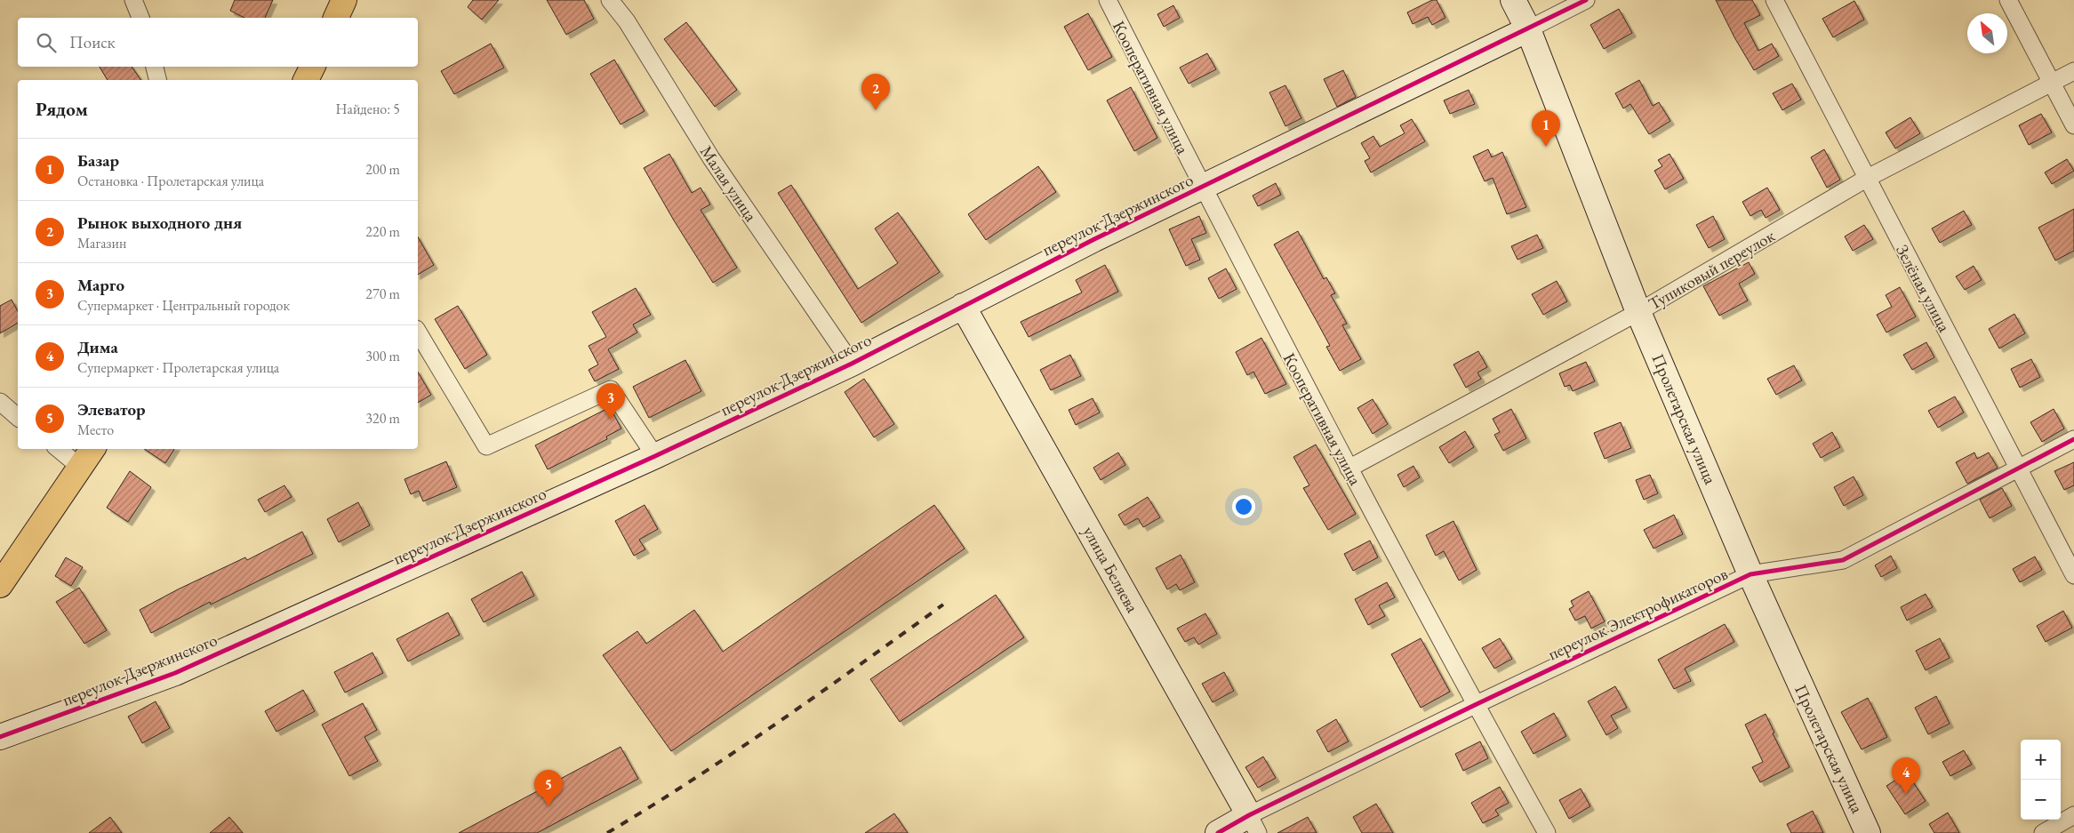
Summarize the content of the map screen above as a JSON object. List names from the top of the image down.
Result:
{
  "streets": {
    "street": [
      "Кооперативная улица",
      "Малая улица",
      "переулок Дзержинского",
      "Тупиковый переулок",
      "Зелёная улица",
      "Пролетарская улица",
      "улица Беляева",
      "переулок Электрофикаторов"
    ]
  },
  "crossings": [
    ["Кооперативная улица", "переулок Дзержинского"],
    ["Кооперативная улица", "Тупиковый переулок"],
    ["Кооперативная улица", "переулок Электрофикаторов"],
    ["Малая улица", "переулок Дзержинского"],
    ["переулок Дзержинского", "Пролетарская улица"],
    ["переулок Дзержинского", "улица Беляева"],
    ["Тупиковый переулок", "Зелёная улица"],
    ["Тупиковый переулок", "Пролетарская улица"],
    ["Зелёная улица", "переулок Электрофикаторов"],
    ["Пролетарская улица", "переулок Электрофикаторов"],
    ["улица Беляева", "переулок Электрофикаторов"]
  ],
  "north": "top left",
  "page": {
    "search": "Поиск",
    "pins": [
      "2",
      "1",
      "3",
      "4",
      "5"
    ],
    "heading": ["Рядом", "Найдено: 5"],
    "list": [
      {
        "mark": "1",
        "name": "Базар",
        "note": "Остановка · Пролетарская улица",
        "value": "200 m"
      },
      {
        "mark": "2",
        "name": "Рынок выходного дня",
        "note": "Магазин",
        "value": "220 m"
      },
      {
        "mark": "3",
        "name": "Марго",
        "note": "Супермаркет · Центральный городок",
        "value": "270 m"
      },
      {
        "mark": "4",
        "name": "Дима",
        "note": "Супермаркет · Пролетарская улица",
        "value": "300 m"
      },
      {
        "mark": "5",
        "name": "Элеватор",
        "note": "Место",
        "value": "320 m"
      }
    ],
    "map_buttons": ["+", "−"]
  }
}
